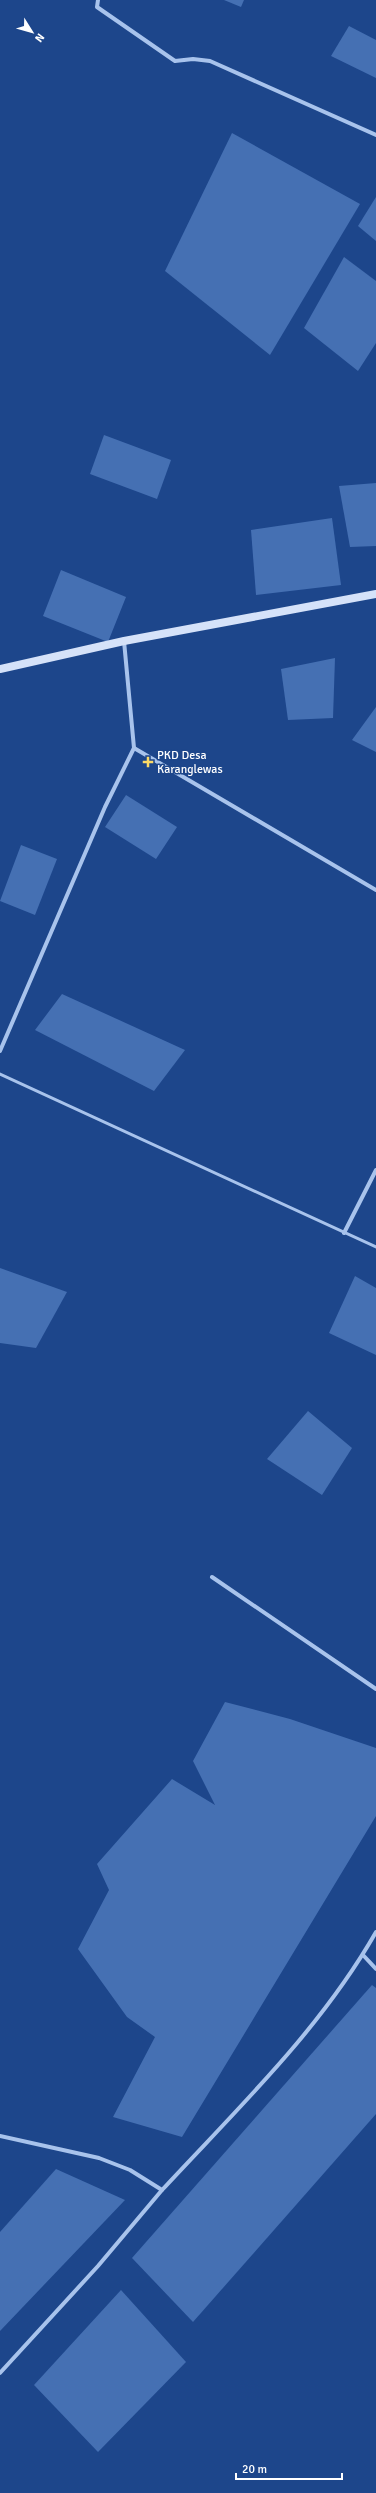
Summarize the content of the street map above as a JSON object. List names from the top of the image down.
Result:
{
  "places": {
    "health": ["PKD Desa Karanglewas"]
  },
  "scale_bar": "20 m",
  "north": "bottom right"
}
